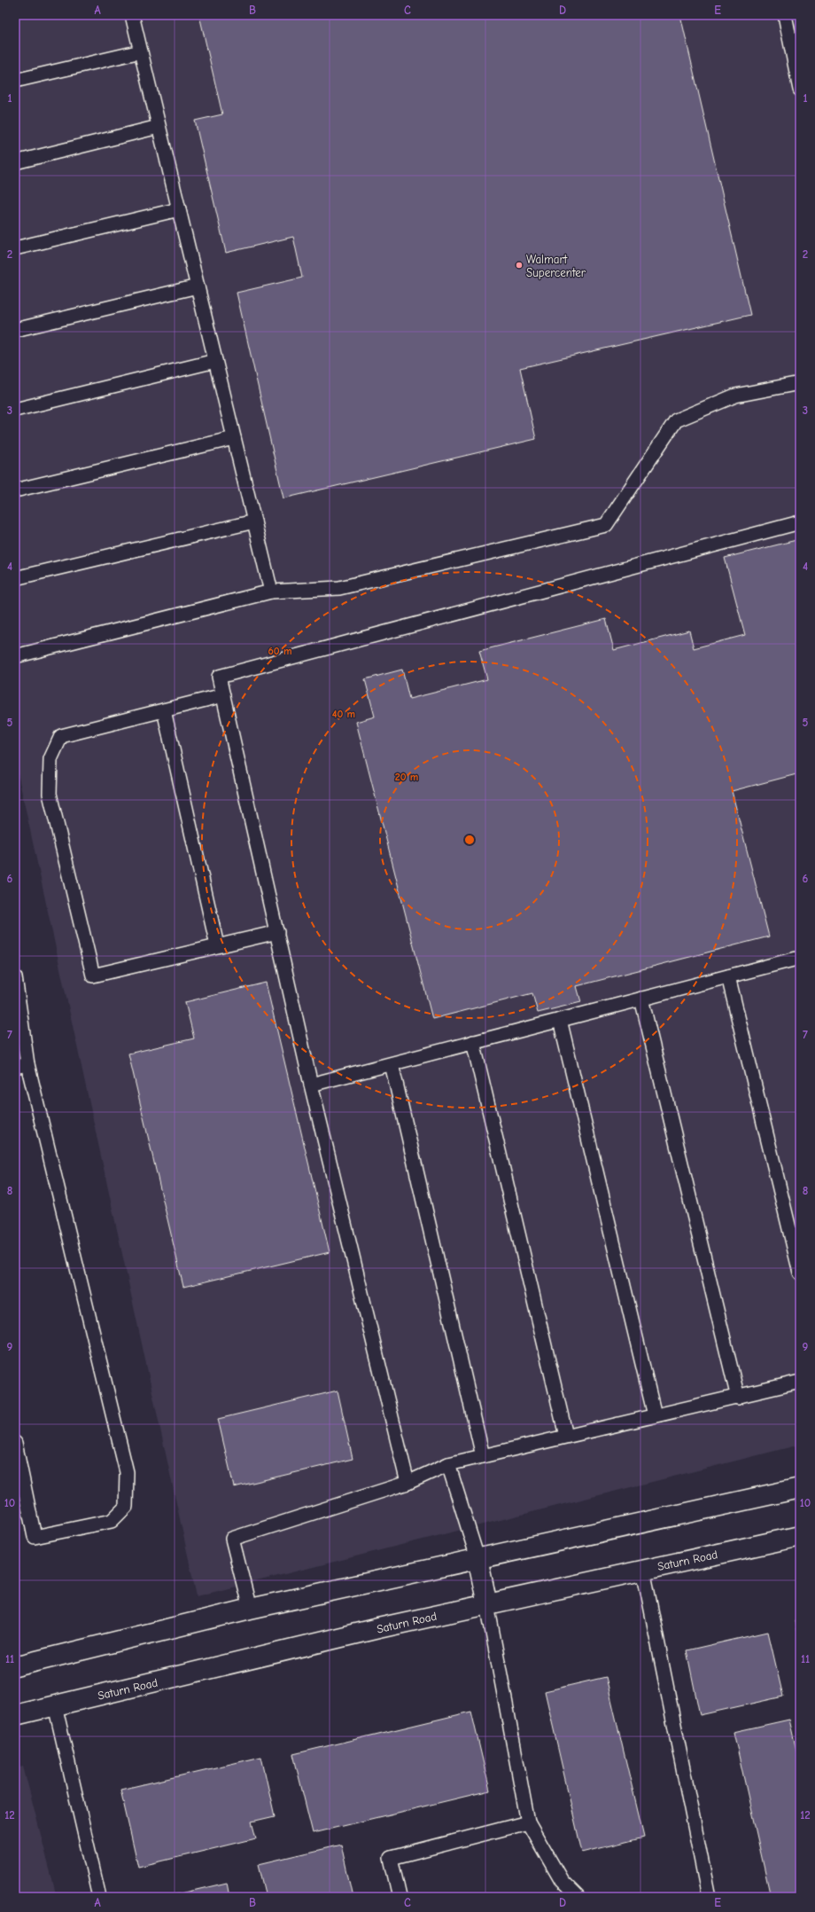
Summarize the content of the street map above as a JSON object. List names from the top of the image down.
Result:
{
  "streets": {
    "street": ["Saturn Road"]
  },
  "places": ["Walmart Supercenter"],
  "grid": {
    "columns": [
      "A",
      "B",
      "C",
      "D",
      "E"
    ],
    "rows": [
      "1",
      "2",
      "3",
      "4",
      "5",
      "6",
      "7",
      "8",
      "9",
      "10",
      "11",
      "12"
    ]
  },
  "rings": ["60 m", "40 m", "20 m"]
}
